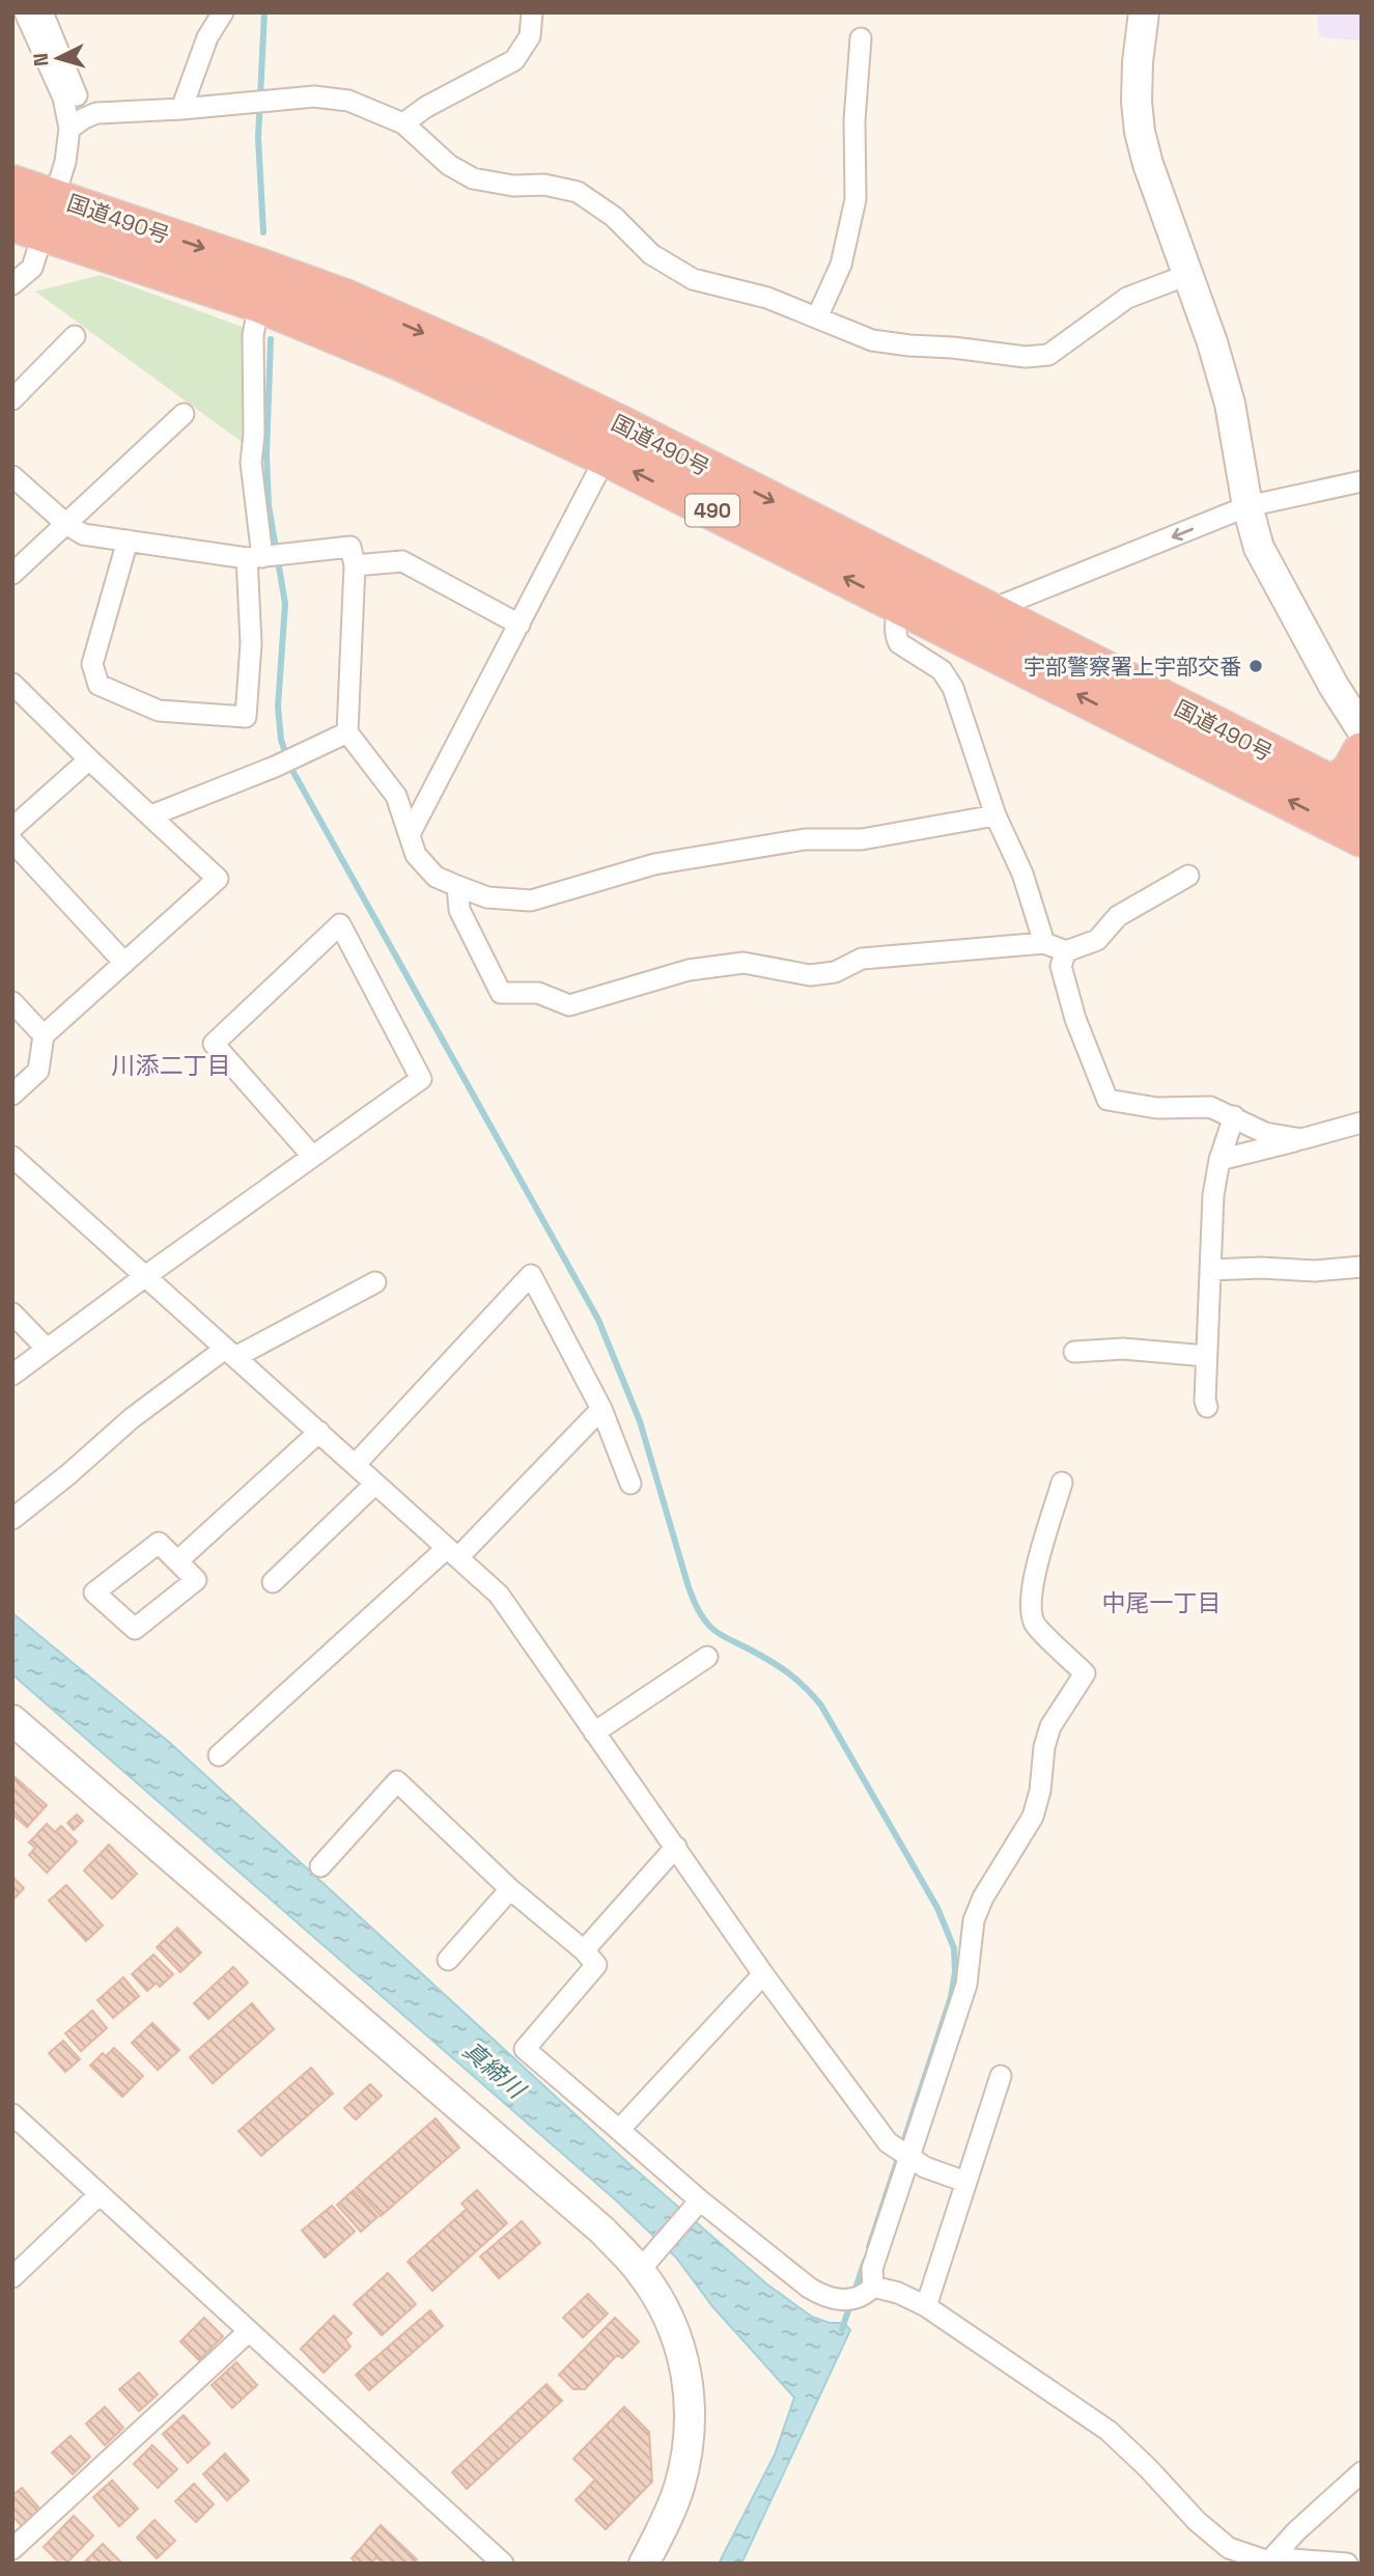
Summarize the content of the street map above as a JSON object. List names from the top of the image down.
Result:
{
  "streets": {
    "highway": ["国道490号", "490"]
  },
  "districts": ["川添二丁目", "中尾一丁目"],
  "water": ["真締川"],
  "places": ["宇部警察署上宇部交番"],
  "north": "left"
}
